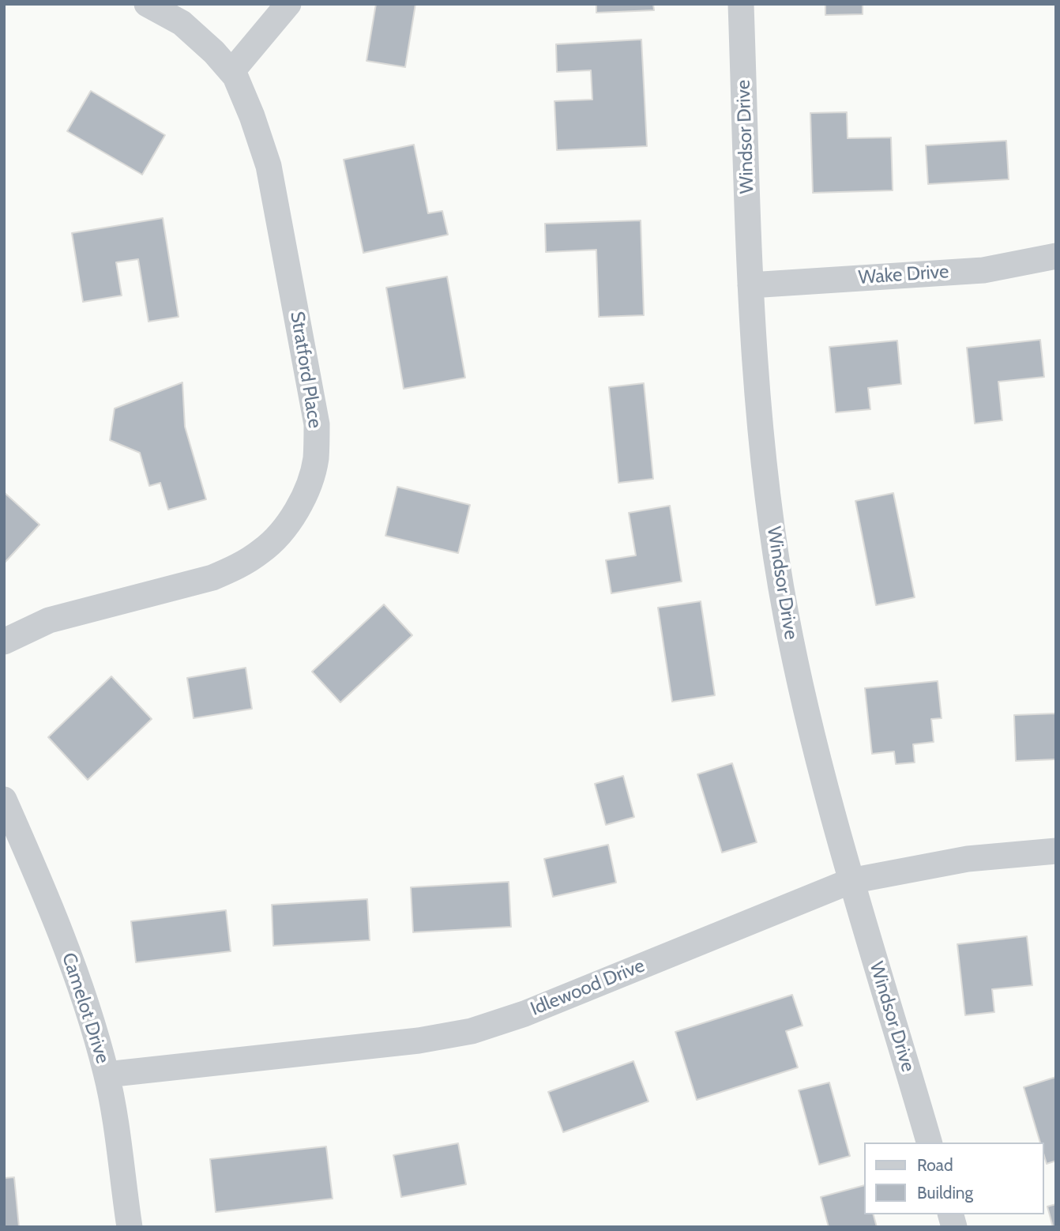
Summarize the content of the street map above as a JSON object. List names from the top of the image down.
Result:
{
  "streets": {
    "street": [
      "Windsor Drive",
      "Wake Drive",
      "Stratford Place",
      "Idlewood Drive",
      "Camelot Drive"
    ]
  },
  "crossings": [
    ["Windsor Drive", "Wake Drive"],
    ["Windsor Drive", "Idlewood Drive"],
    ["Idlewood Drive", "Camelot Drive"]
  ],
  "legend": ["Road", "Building"]
}
